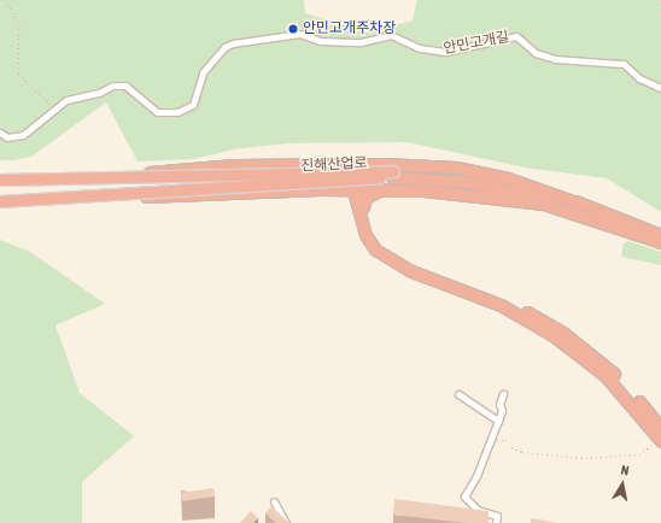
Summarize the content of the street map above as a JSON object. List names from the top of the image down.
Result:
{
  "streets": {
    "highway": ["진해산업로"],
    "street": ["안민고개길"]
  },
  "places": ["안민고개주차장"],
  "north": "top"
}
